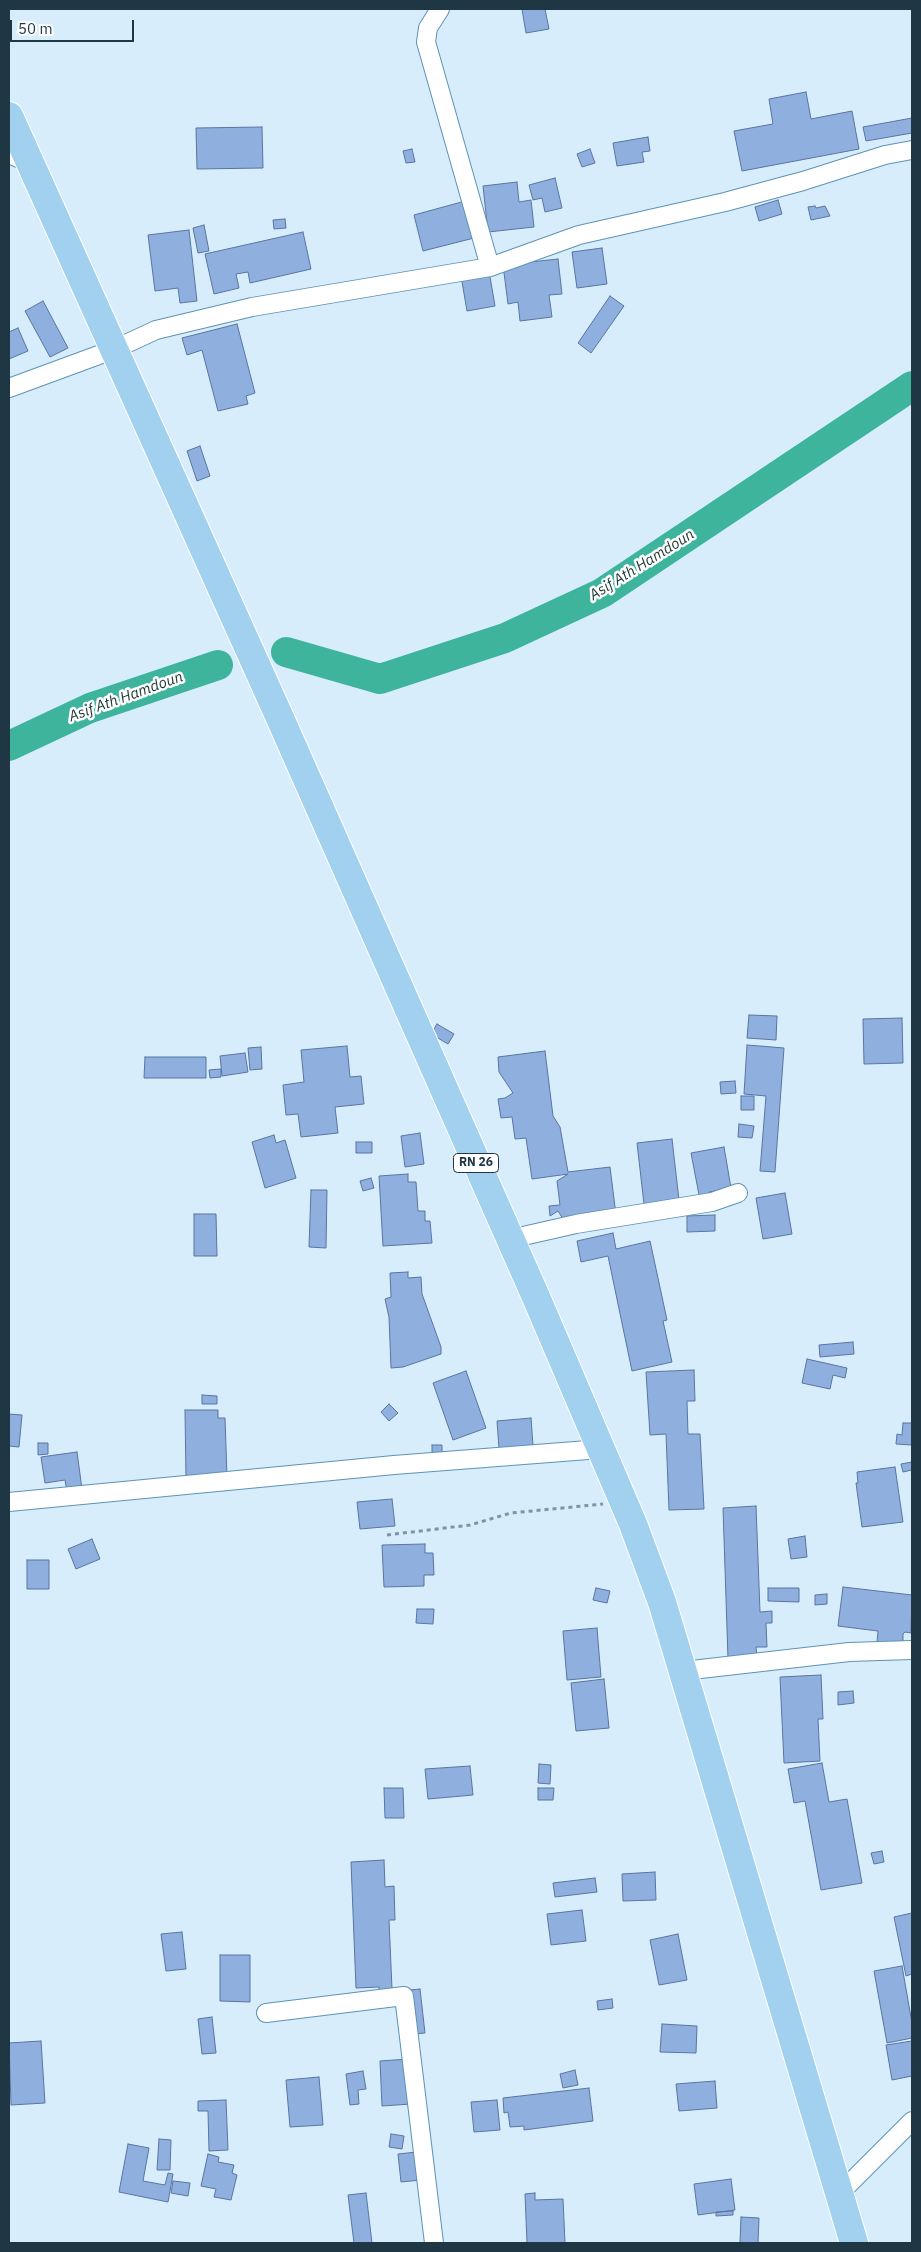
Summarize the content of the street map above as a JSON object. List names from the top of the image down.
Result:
{
  "streets": {
    "main road": ["RN 26"]
  },
  "water": ["Asif Ath Hamdoun"],
  "scale_bar": "50 m"
}
